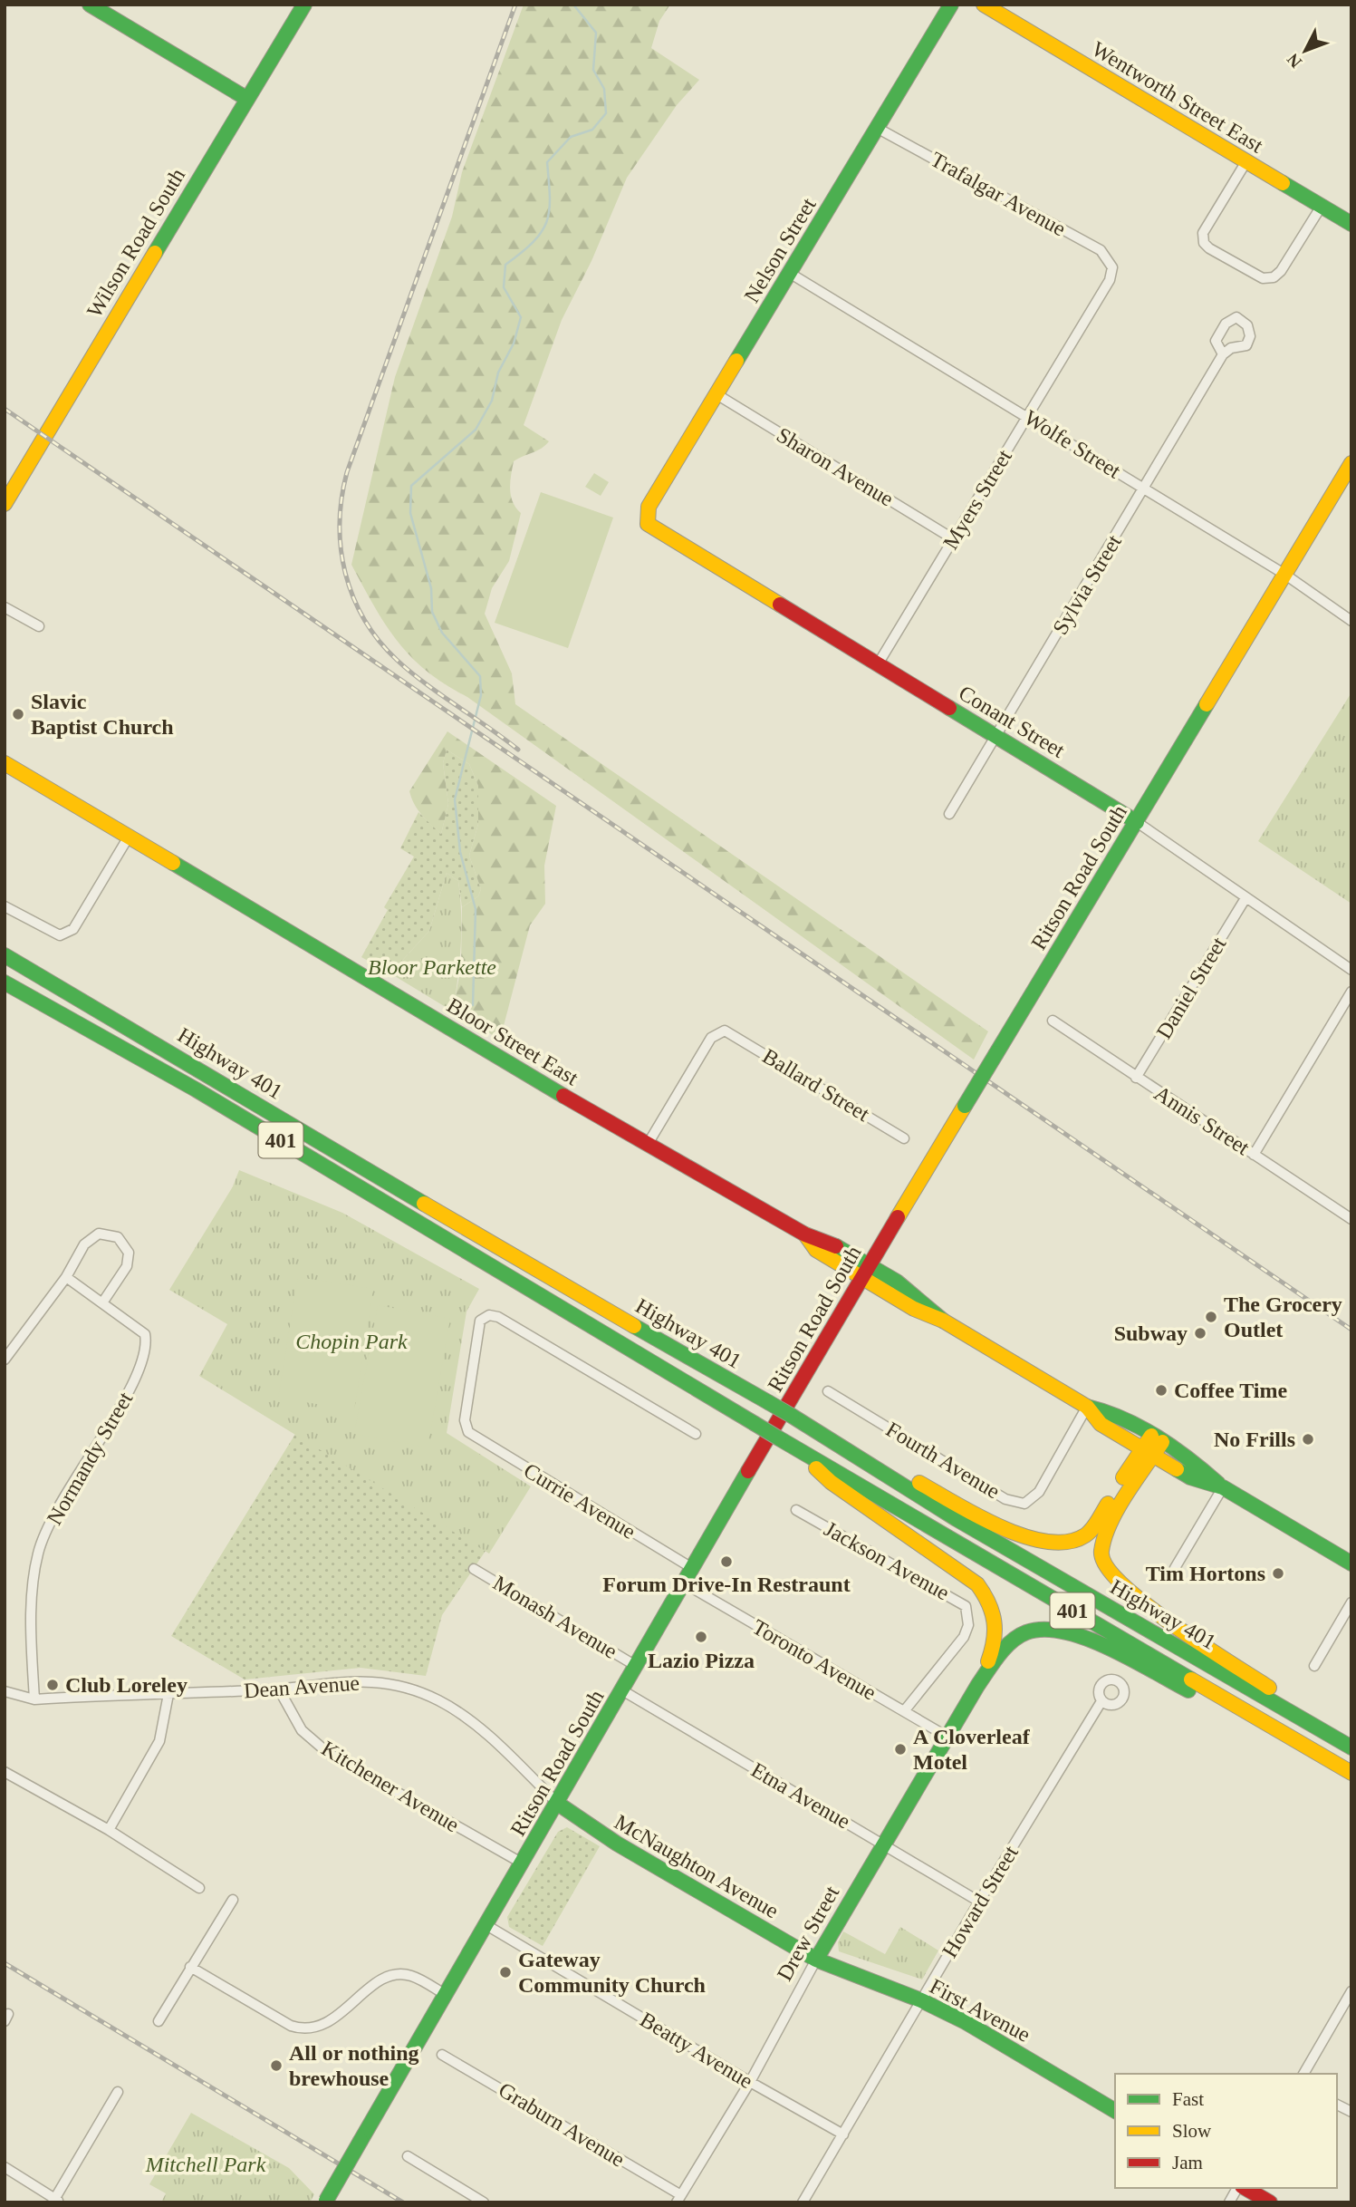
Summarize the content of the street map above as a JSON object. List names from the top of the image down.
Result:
{
  "streets": {
    "main road": [
      "Wentworth Street East",
      "Wilson Road South",
      "Nelson Street",
      "Conant Street",
      "Ritson Road South",
      "Bloor Street East",
      "Highway 401",
      "401",
      "McNaughton Avenue",
      "Drew Street",
      "First Avenue"
    ],
    "street": [
      "Trafalgar Avenue",
      "Wolfe Street",
      "Sharon Avenue",
      "Myers Street",
      "Sylvia Street",
      "Daniel Street",
      "Ballard Street",
      "Annis Street",
      "Normandy Street",
      "Fourth Avenue",
      "Currie Avenue",
      "Jackson Avenue",
      "Monash Avenue",
      "Toronto Avenue",
      "Dean Avenue",
      "Kitchener Avenue",
      "Etna Avenue",
      "Howard Street",
      "Beatty Avenue",
      "Graburn Avenue"
    ]
  },
  "crossings": [
    ["Trafalgar Avenue", "Nelson Street"],
    ["Trafalgar Avenue", "Myers Street"],
    ["Nelson Street", "Wolfe Street"],
    ["Nelson Street", "Sharon Avenue"],
    ["Nelson Street", "Conant Street"],
    ["Wolfe Street", "Myers Street"],
    ["Wolfe Street", "Sylvia Street"],
    ["Wolfe Street", "Ritson Road South"],
    ["Sharon Avenue", "Myers Street"],
    ["Myers Street", "Conant Street"],
    ["Sylvia Street", "Conant Street"],
    ["Conant Street", "Ritson Road South"],
    ["Conant Street", "Daniel Street"],
    ["Ritson Road South", "Bloor Street East"],
    ["Ritson Road South", "Currie Avenue"],
    ["Ritson Road South", "Monash Avenue"],
    ["Ritson Road South", "Toronto Avenue"],
    ["Ritson Road South", "Dean Avenue"],
    ["Ritson Road South", "Kitchener Avenue"],
    ["Ritson Road South", "Etna Avenue"],
    ["Ritson Road South", "McNaughton Avenue"],
    ["Ritson Road South", "Beatty Avenue"],
    ["Daniel Street", "Annis Street"],
    ["Bloor Street East", "Ballard Street"],
    ["Bloor Street East", "Fourth Avenue"],
    ["Normandy Street", "Dean Avenue"],
    ["Jackson Avenue", "Toronto Avenue"],
    ["Toronto Avenue", "Drew Street"],
    ["Dean Avenue", "Kitchener Avenue"],
    ["Dean Avenue", "McNaughton Avenue"],
    ["Etna Avenue", "Howard Street"],
    ["Etna Avenue", "Drew Street"],
    ["McNaughton Avenue", "Drew Street"],
    ["McNaughton Avenue", "First Avenue"],
    ["Howard Street", "First Avenue"],
    ["Howard Street", "Beatty Avenue"],
    ["Drew Street", "First Avenue"],
    ["Drew Street", "Beatty Avenue"],
    ["Drew Street", "Graburn Avenue"]
  ],
  "parks": ["Bloor Parkette", "Chopin Park", "Mitchell Park"],
  "places": [
    "Slavic Baptist Church",
    "The Grocery Outlet",
    "Subway",
    "Coffee Time",
    "No Frills",
    "Forum Drive-In Restraunt",
    "Tim Hortons",
    "Lazio Pizza",
    "Club Loreley",
    "A Cloverleaf Motel",
    "Gateway Community Church",
    "All or nothing brewhouse"
  ],
  "legend": ["Fast", "Slow", "Jam"],
  "north": "bottom left"
}
